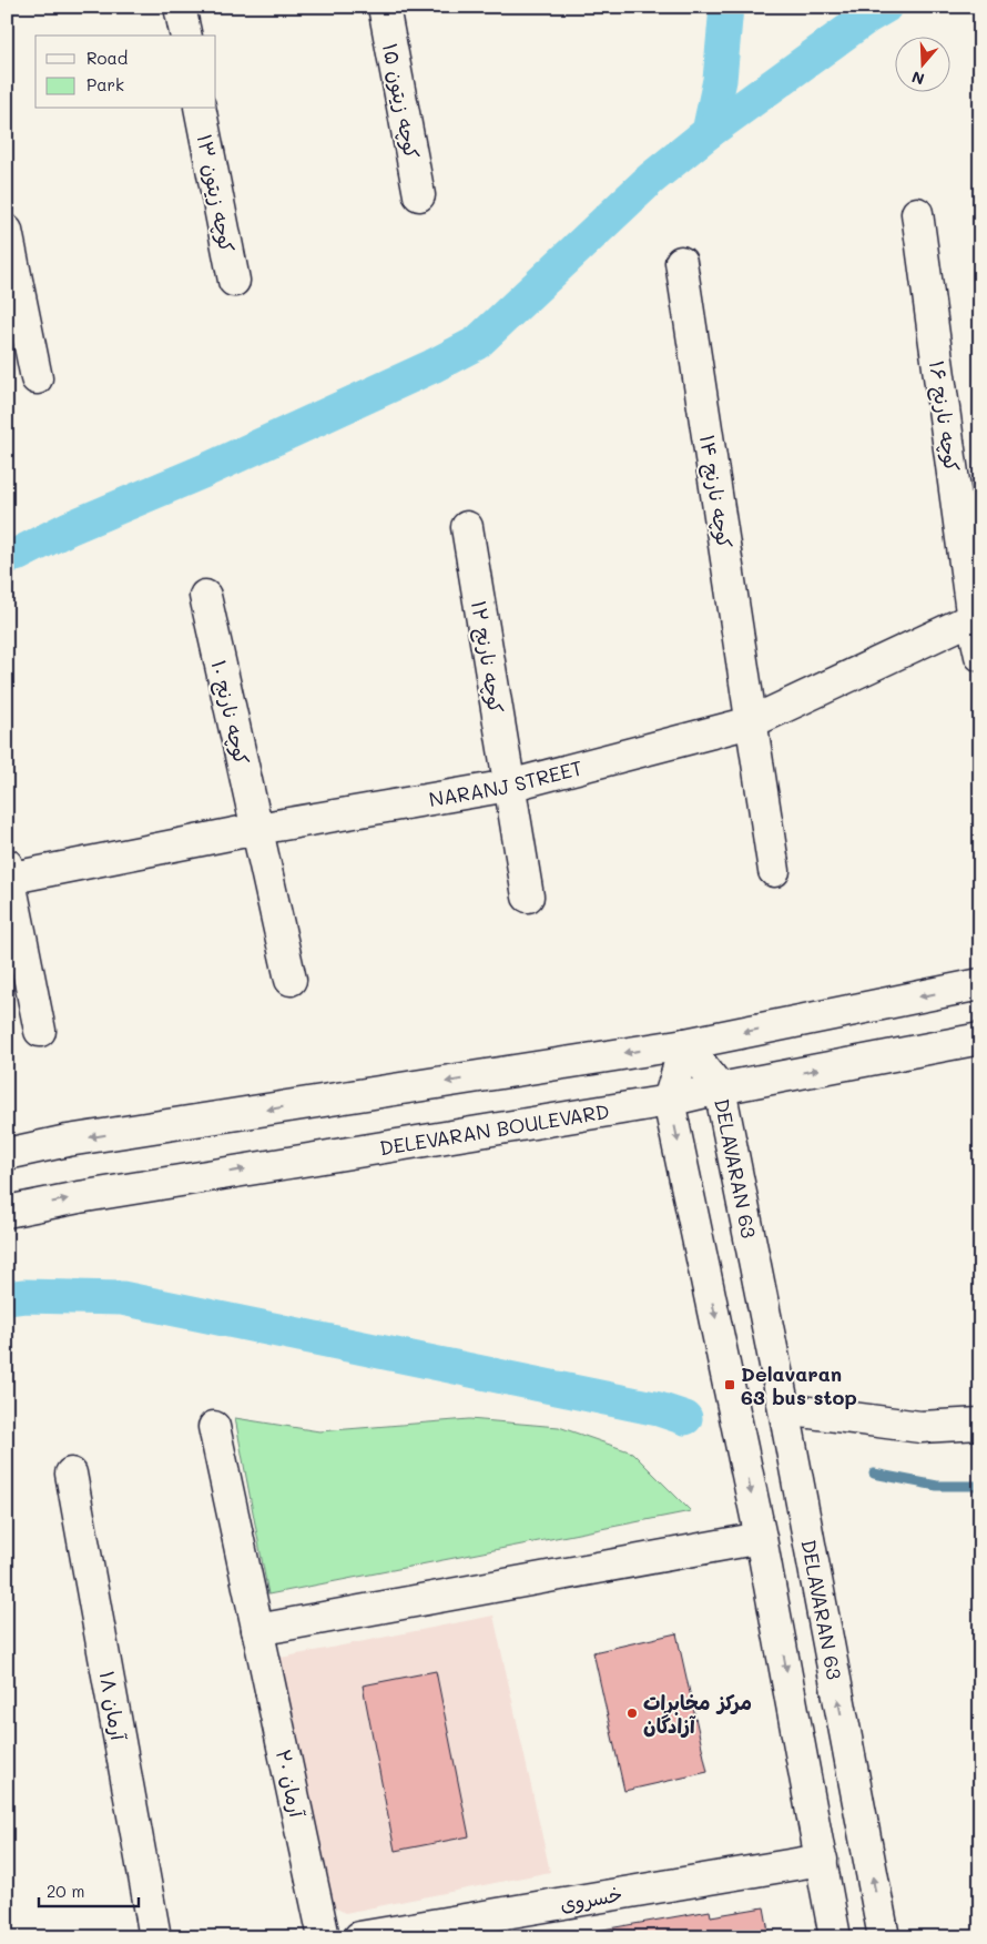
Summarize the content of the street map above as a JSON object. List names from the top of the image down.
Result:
{
  "streets": {
    "street": [
      "کوچه زیتون ۱۵",
      "کوچه زیتون ۱۳",
      "کوچه نارنج ۱۶",
      "کوچه نارنج ۱۴",
      "کوچه نارنج ۱۲",
      "کوچه نارنج ۱۰",
      "NARANJ STREET",
      "DELEVARAN BOULEVARD",
      "DELAVARAN 63",
      "آرمان ۱۸",
      "آرمان ۲۰",
      "خسروی"
    ]
  },
  "crossings": [
    ["کوچه نارنج ۱۶", "NARANJ STREET"],
    ["کوچه نارنج ۱۴", "NARANJ STREET"],
    ["کوچه نارنج ۱۲", "NARANJ STREET"],
    ["کوچه نارنج ۱۰", "NARANJ STREET"],
    ["DELEVARAN BOULEVARD", "DELAVARAN 63"]
  ],
  "places": {
    "transit": ["Delavaran 63 bus stop"],
    "other": ["مرکز مخابرات آزادگان"]
  },
  "legend": ["Road", "Park"],
  "scale_bar": "20 m",
  "north": "bottom"
}
